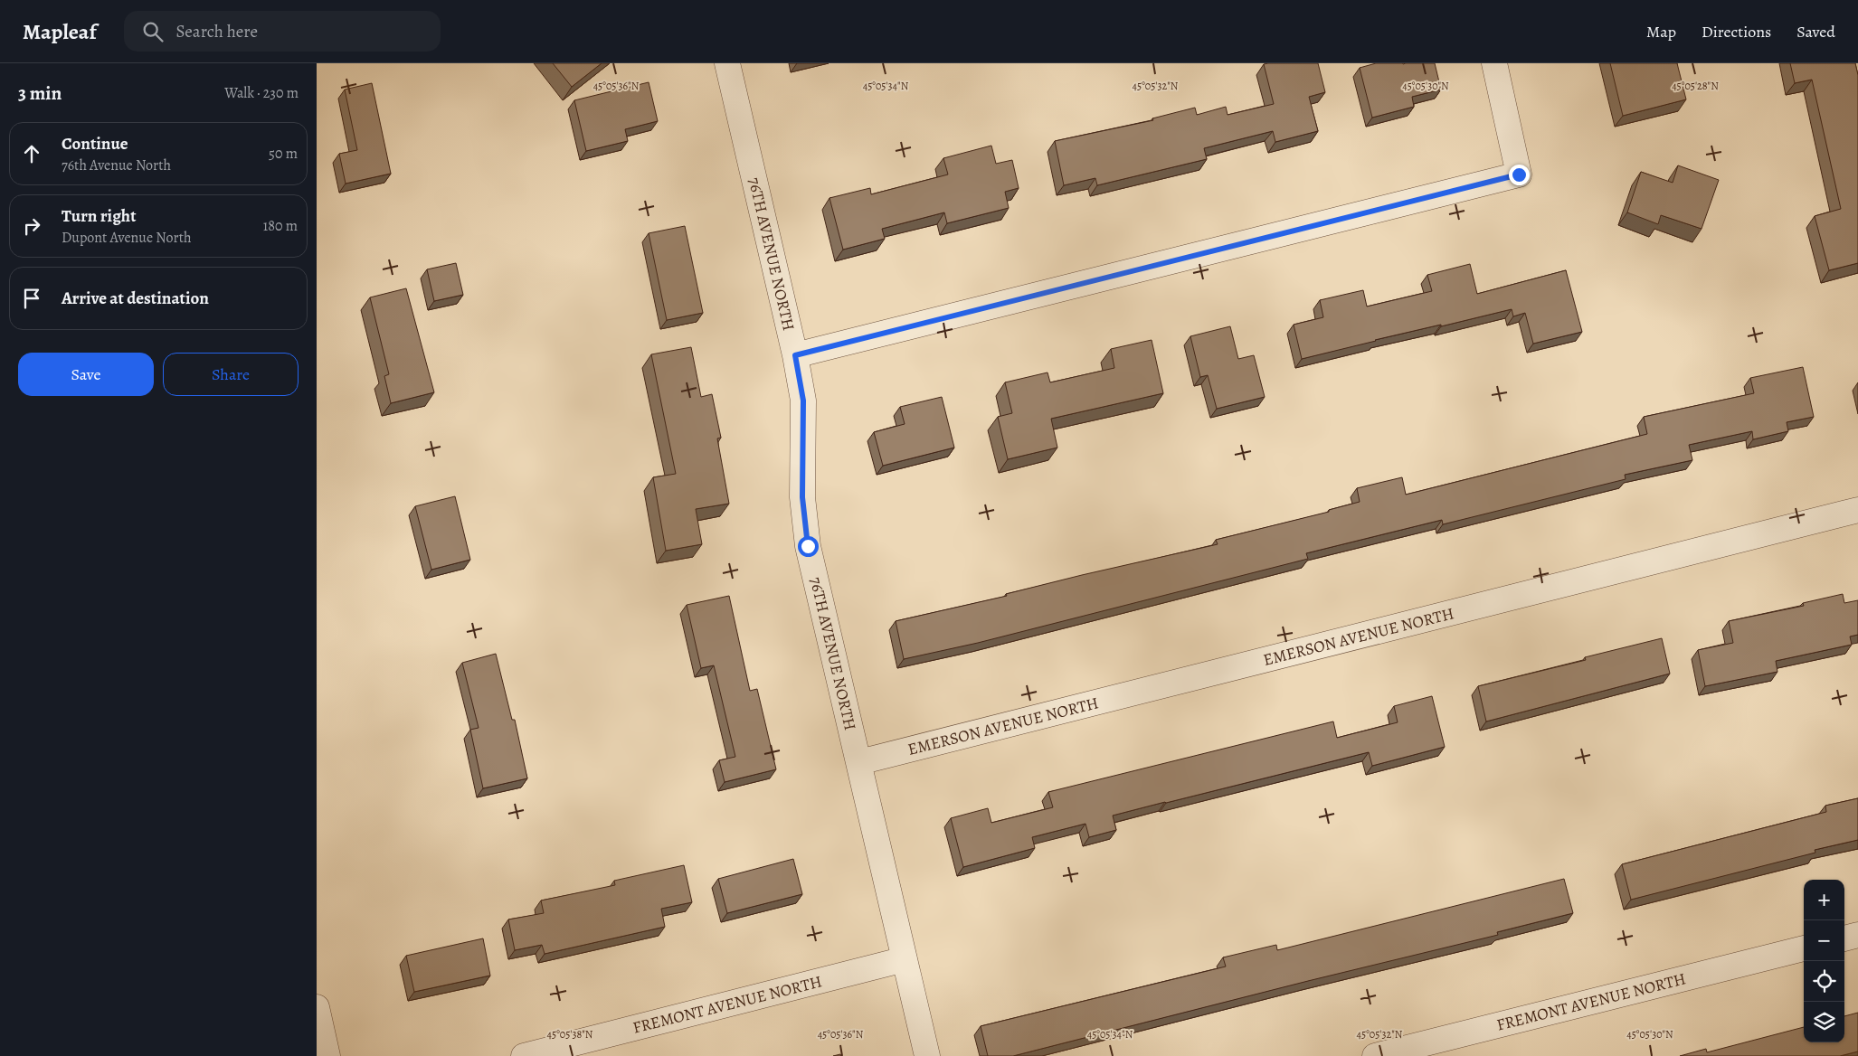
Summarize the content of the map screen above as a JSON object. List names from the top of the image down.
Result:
{
  "streets": {
    "street": ["76TH AVENUE NORTH", "EMERSON AVENUE NORTH", "FREMONT AVENUE NORTH"]
  },
  "crossings": [
    ["76TH AVENUE NORTH", "EMERSON AVENUE NORTH"],
    ["76TH AVENUE NORTH", "FREMONT AVENUE NORTH"]
  ],
  "page": {
    "header": "Mapleaf",
    "search": "Search here",
    "nav": ["Map", "Directions", "Saved"],
    "heading": ["3 min", "Walk · 230 m"],
    "list": [
      ["Continue", "76th Avenue North", "50 m"],
      ["Turn right", "Dupont Avenue North", "180 m"],
      "Arrive at destination"
    ],
    "buttons": ["Save", "Share"],
    "map_buttons": ["+", "−"]
  },
  "coordinates": [
    "45°05'36\"N",
    "45°05'34\"N",
    "45°05'32\"N",
    "45°05'30\"N",
    "45°05'28\"N",
    "45°05'38\"N"
  ]
}
